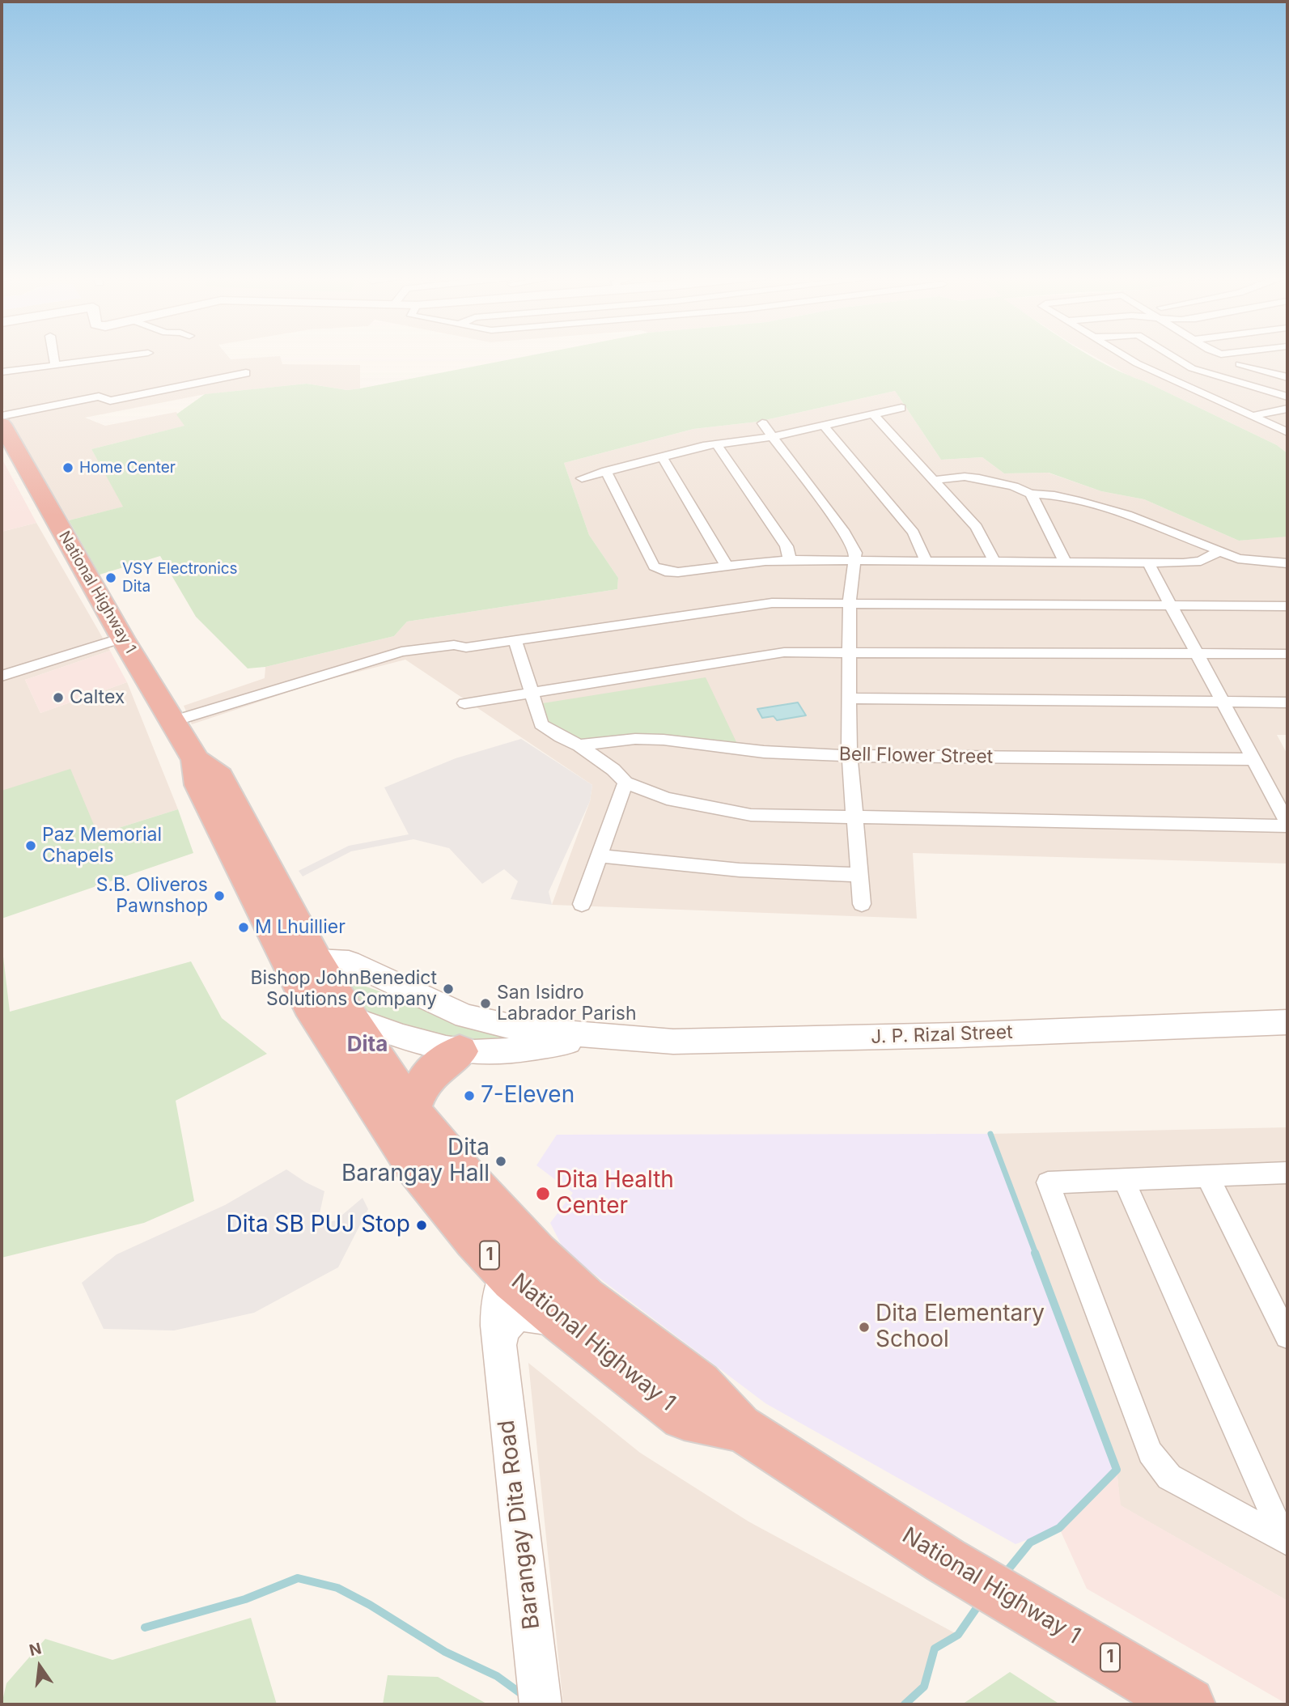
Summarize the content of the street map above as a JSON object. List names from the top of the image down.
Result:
{
  "streets": {
    "highway": ["National Highway 1", "1"],
    "street": ["Bell Flower Street", "J. P. Rizal Street", "Barangay Dita Road"]
  },
  "crossings": [
    ["National Highway 1", "J. P. Rizal Street"],
    ["National Highway 1", "Barangay Dita Road"]
  ],
  "districts": ["Dita"],
  "places": [
    "Home Center",
    "VSY Electronics Dita",
    "Caltex",
    "Paz Memorial Chapels",
    "S.B. Oliveros Pawnshop",
    "M Lhuillier",
    "Bishop JohnBenedict Solutions Company",
    "San Isidro Labrador Parish",
    "7-Eleven",
    "Dita Barangay Hall",
    "Dita Health Center",
    "Dita SB PUJ Stop",
    "Dita Elementary School"
  ],
  "north": "top"
}
